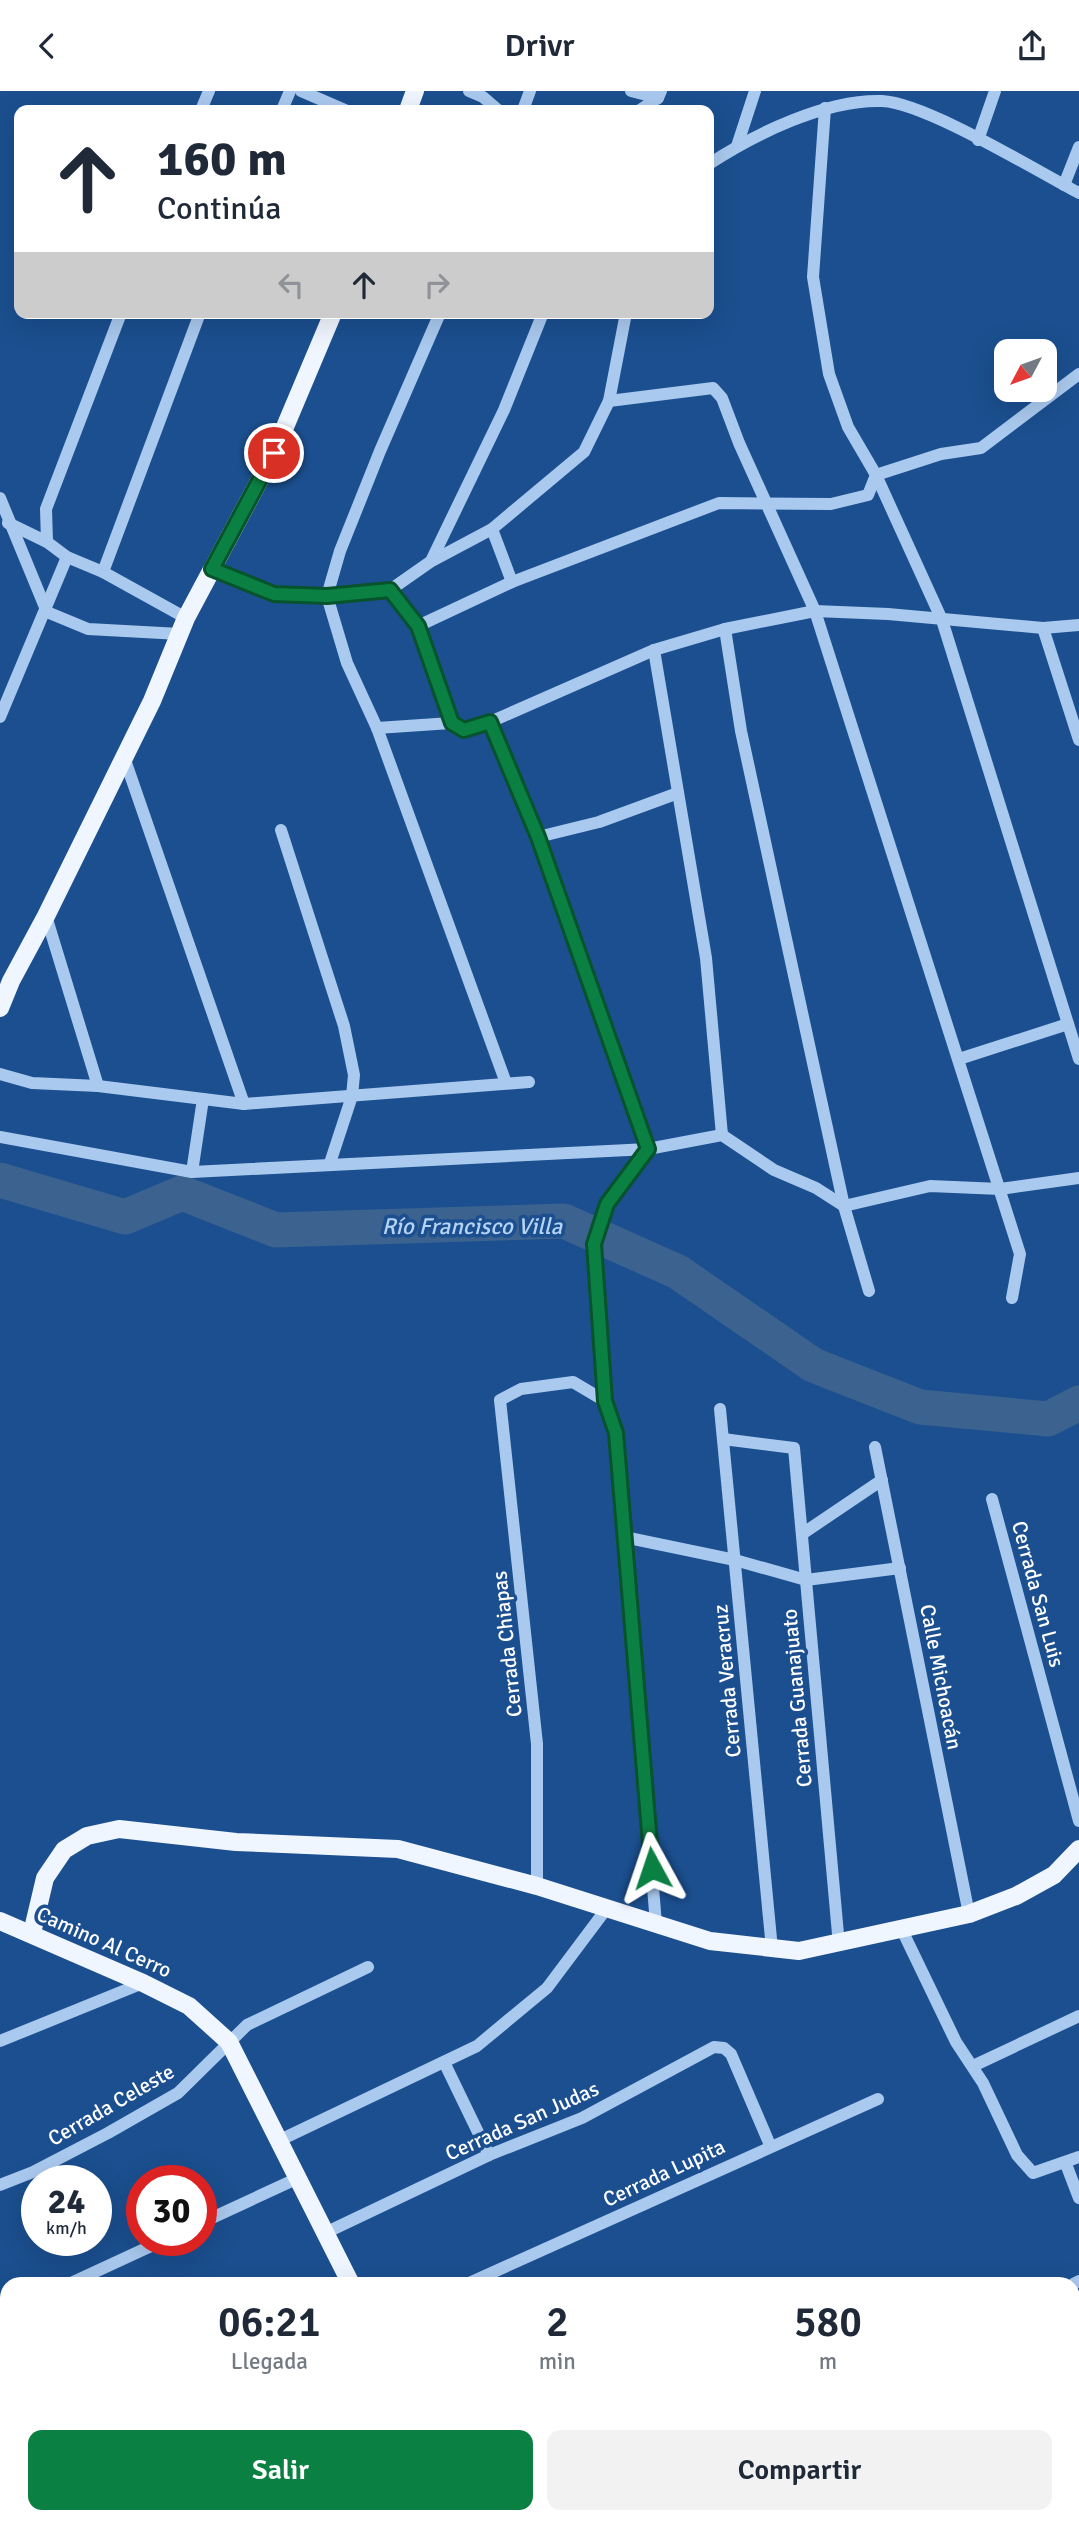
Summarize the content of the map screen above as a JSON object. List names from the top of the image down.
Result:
{
  "streets": {
    "main road": ["Camino Al Cerro"],
    "street": [
      "Cerrada San Luis",
      "Cerrada Chiapas",
      "Calle Michoacán",
      "Cerrada Veracruz",
      "Cerrada Guanajuato",
      "Cerrada Celeste",
      "Cerrada San Judas",
      "Cerrada Lupita"
    ]
  },
  "crossings": [
    ["Cerrada Veracruz", "Cerrada Guanajuato"],
    ["Camino Al Cerro", "Cerrada Celeste"],
    ["Cerrada San Judas", "Cerrada Lupita"]
  ],
  "water": ["Río Francisco Villa"],
  "north": "bottom left",
  "page": {
    "header": "Drivr",
    "turn": ["160 m", "Continúa"],
    "speed": "24 km/h",
    "limit": "30",
    "eta": [
      "06:21",
      "Llegada",
      "2",
      "min",
      "580",
      "m"
    ],
    "buttons": ["Salir", "Compartir"]
  }
}
